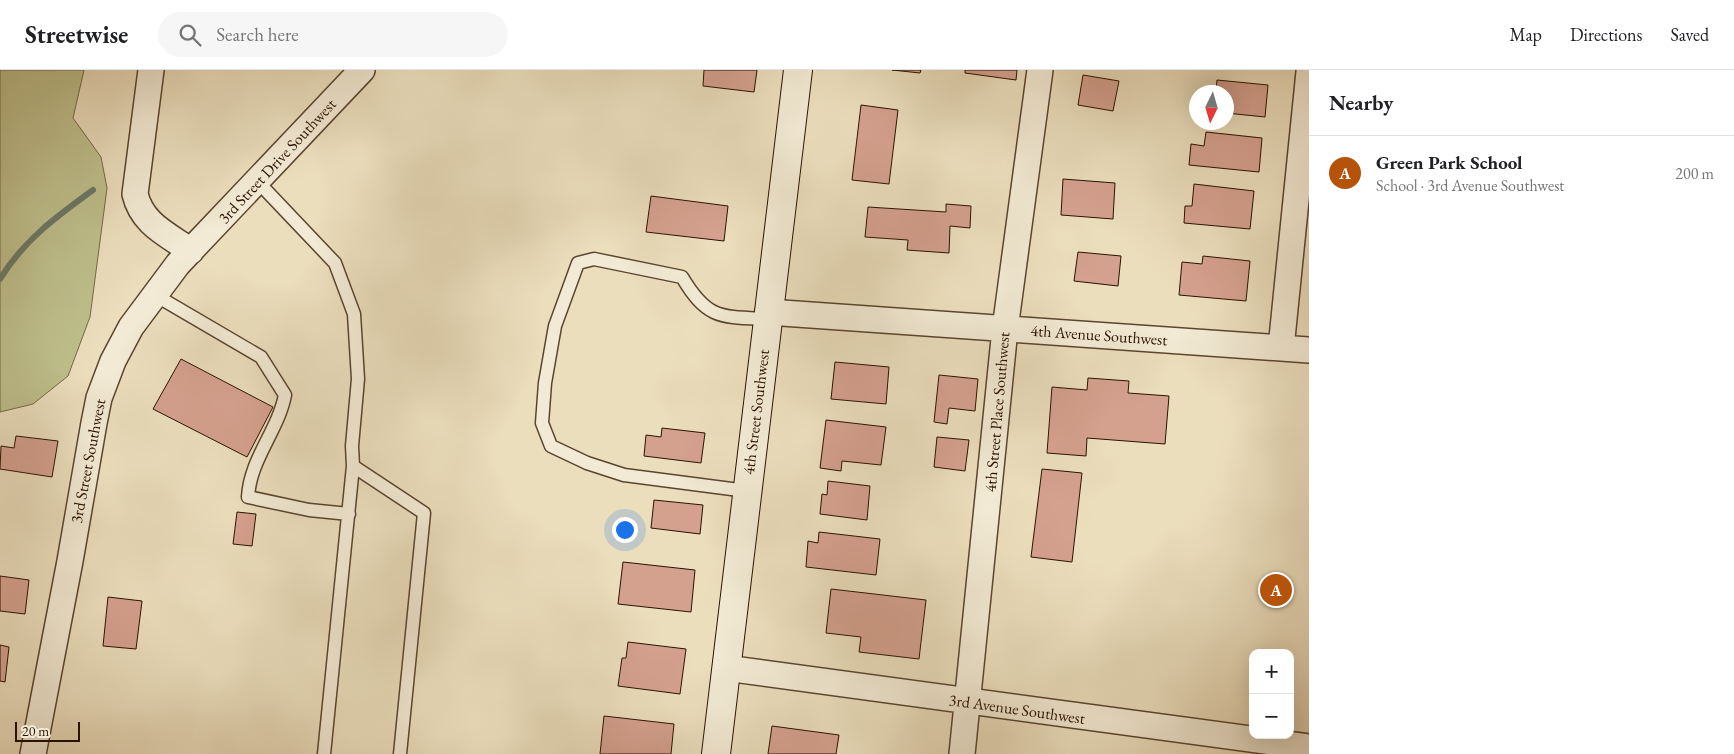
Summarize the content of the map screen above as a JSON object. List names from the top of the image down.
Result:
{
  "streets": {
    "main road": ["4th Street Southwest"],
    "street": [
      "3rd Street Drive Southwest",
      "4th Avenue Southwest",
      "4th Street Place Southwest",
      "3rd Street Southwest",
      "3rd Avenue Southwest"
    ]
  },
  "crossings": [
    ["3rd Street Drive Southwest", "3rd Street Southwest"],
    ["4th Avenue Southwest", "4th Street Southwest"],
    ["4th Avenue Southwest", "4th Street Place Southwest"],
    ["4th Street Southwest", "3rd Avenue Southwest"],
    ["4th Street Place Southwest", "3rd Avenue Southwest"]
  ],
  "scale_bar": "20 m",
  "north": "bottom",
  "page": {
    "header": "Streetwise",
    "search": "Search here",
    "nav": ["Map", "Directions", "Saved"],
    "heading": "Nearby",
    "list": [
      {
        "mark": "A",
        "name": "Green Park School",
        "note": "School · 3rd Avenue Southwest",
        "value": "200 m"
      }
    ],
    "pins": "A",
    "map_buttons": ["+", "−"],
    "scale": "20 m"
  }
}
